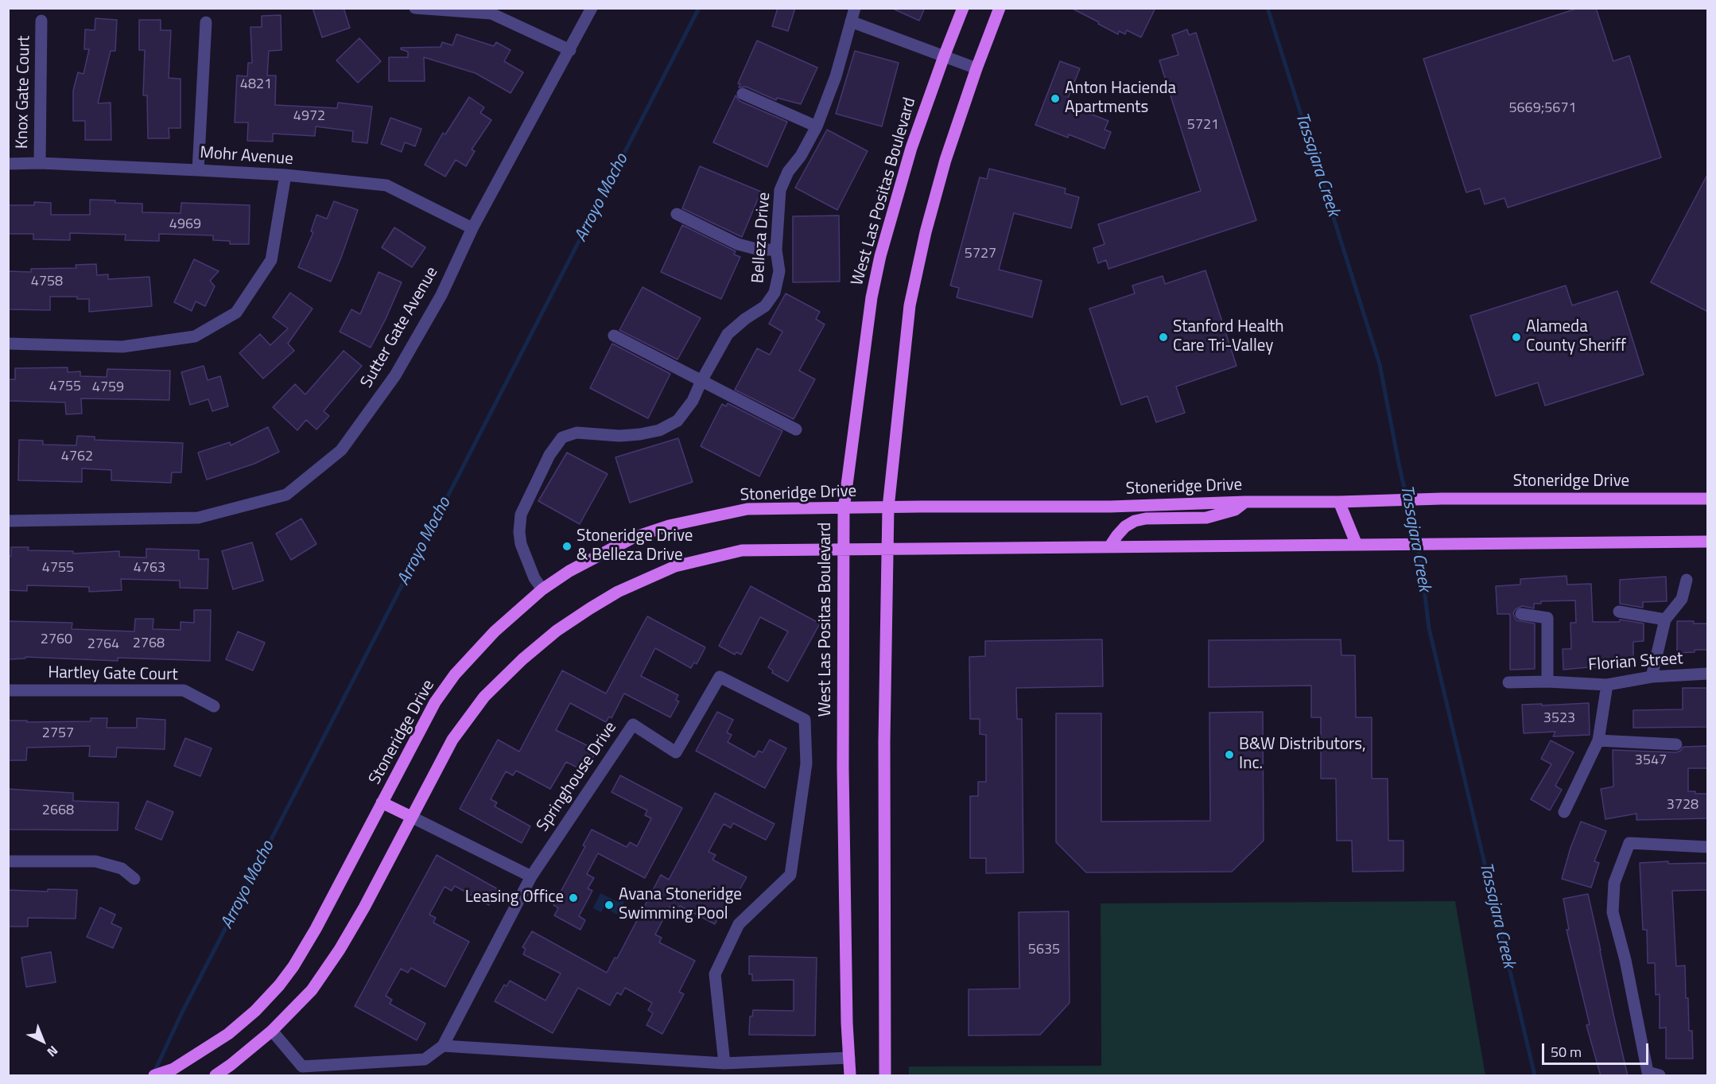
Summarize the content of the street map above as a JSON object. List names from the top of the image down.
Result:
{
  "streets": {
    "main road": ["West Las Positas Boulevard", "Stoneridge Drive"],
    "street": [
      "Knox Gate Court",
      "Mohr Avenue",
      "Belleza Drive",
      "Sutter Gate Avenue",
      "Florian Street",
      "Hartley Gate Court",
      "Springhouse Drive"
    ]
  },
  "crossings": [
    ["Knox Gate Court", "Mohr Avenue"],
    ["Mohr Avenue", "Sutter Gate Avenue"],
    ["West Las Positas Boulevard", "Stoneridge Drive"],
    ["Belleza Drive", "Stoneridge Drive"]
  ],
  "water": ["Tassajara Creek", "Arroyo Mocho"],
  "places": [
    "Anton Hacienda Apartments",
    "Stanford Health Care Tri-Valley",
    "Alameda County Sheriff",
    "Stoneridge Drive & Belleza Drive",
    "B&W Distributors, Inc.",
    "Leasing Office",
    "Avana Stoneridge Swimming Pool"
  ],
  "house_numbers": [
    "4821",
    "5669;5671",
    "4972",
    "5721",
    "4969",
    "5727",
    "4758",
    "4755",
    "4759",
    "4762",
    "4755",
    "4763",
    "2760",
    "2768",
    "2764",
    "3523",
    "2757",
    "3547",
    "3728",
    "2668",
    "5635"
  ],
  "scale_bar": "50 m",
  "north": "bottom right"
}
